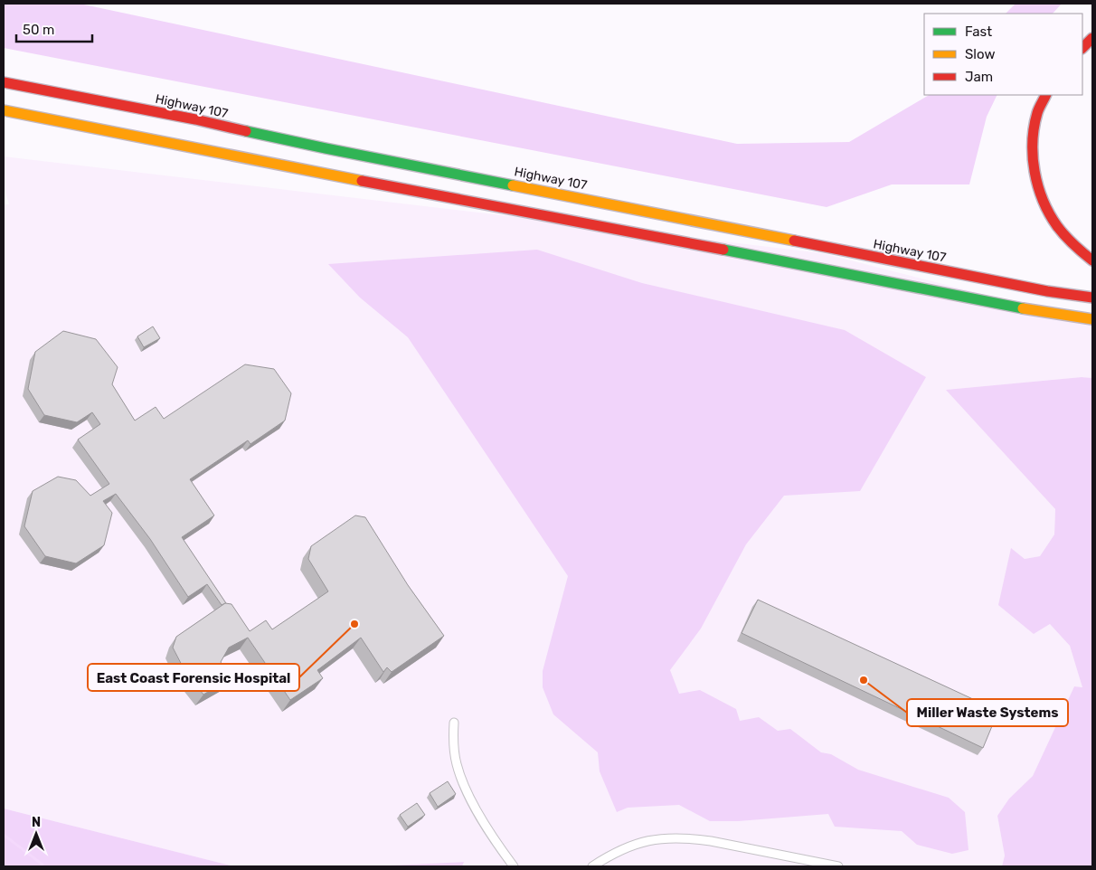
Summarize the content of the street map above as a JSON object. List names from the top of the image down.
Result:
{
  "streets": {
    "highway": ["Highway 107"]
  },
  "places": ["East Coast Forensic Hospital", "Miller Waste Systems"],
  "legend": ["Fast", "Slow", "Jam"],
  "scale_bar": "50 m",
  "north": "top"
}
